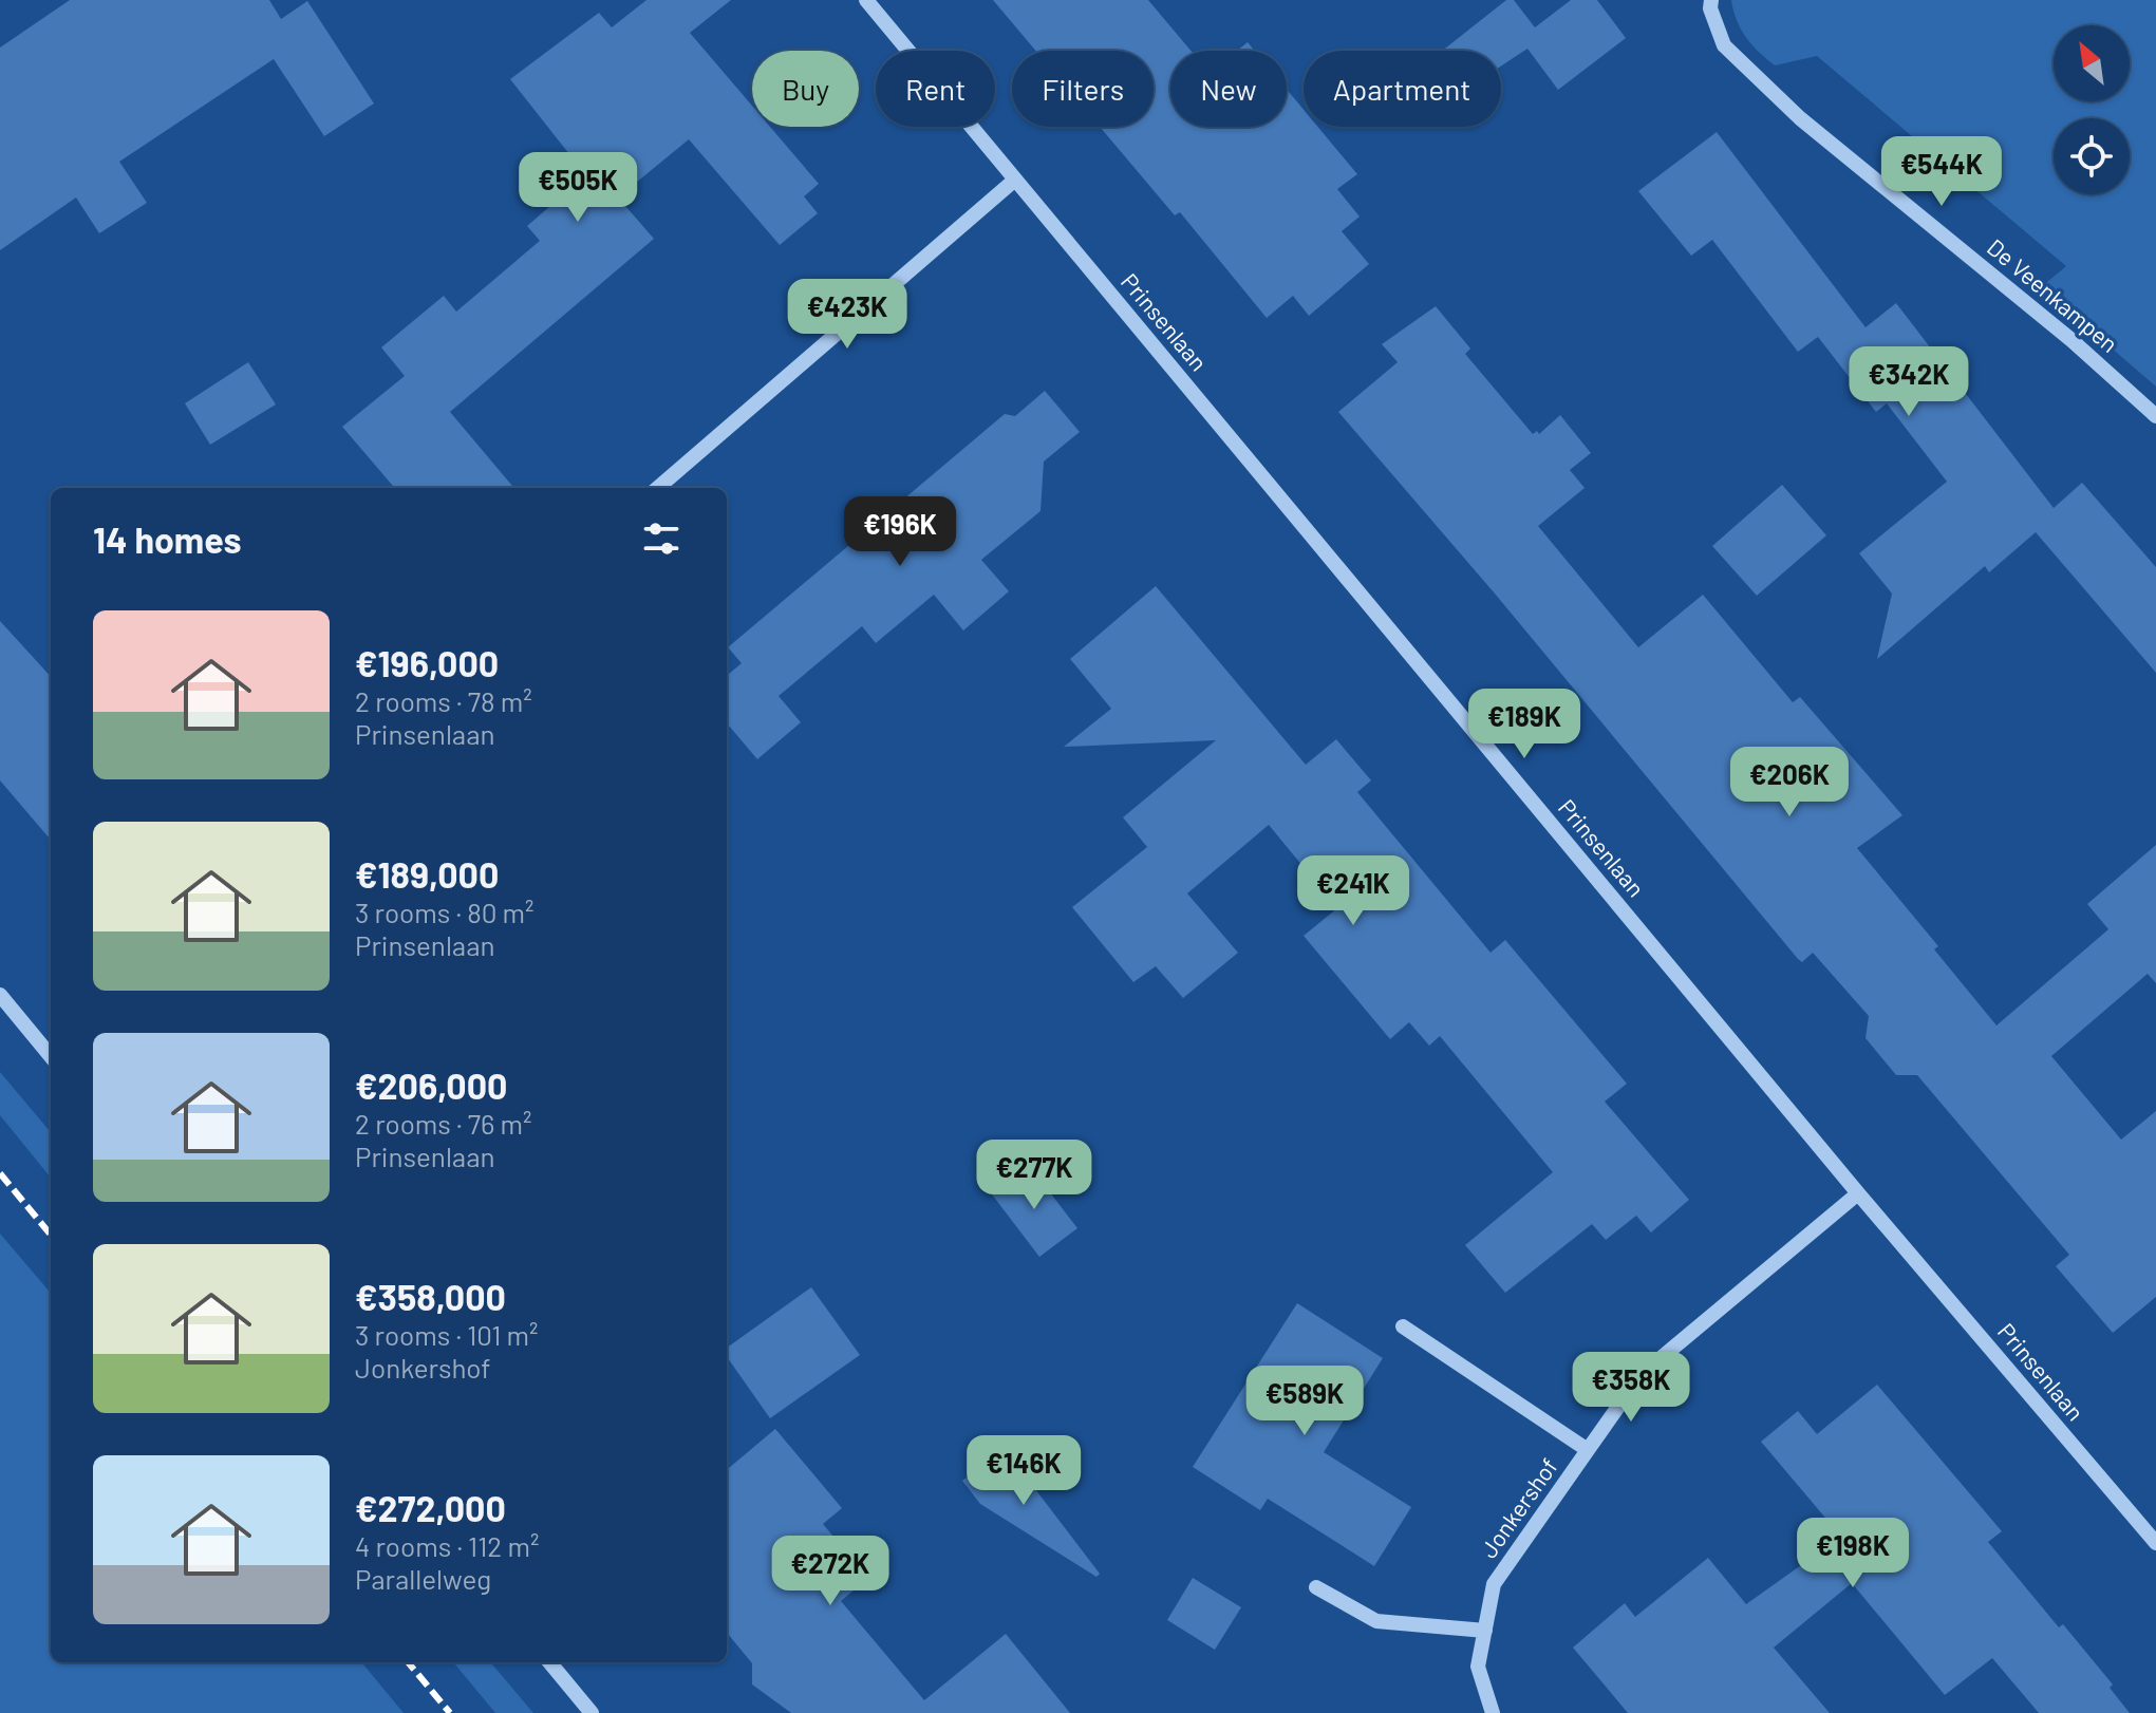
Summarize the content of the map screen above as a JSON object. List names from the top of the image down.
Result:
{
  "streets": {
    "street": ["De Veenkampen", "Prinsenlaan", "Jonkershof"]
  },
  "crossings": [
    ["Prinsenlaan", "Jonkershof"]
  ],
  "north": "top left",
  "page": {
    "chip": [
      "Buy",
      "Rent",
      "Filters",
      "New",
      "Apartment"
    ],
    "price": [
      "€544K",
      "€505K",
      "€423K",
      "€342K",
      "€196K",
      "€189K",
      "€206K",
      "€241K",
      "€277K",
      "€358K",
      "€589K",
      "€146K",
      "€198K",
      "€272K"
    ],
    "heading": "14 homes",
    "list": [
      {
        "name": "€196,000",
        "note": "2 rooms · 78 m² · Prinsenlaan"
      },
      {
        "name": "€189,000",
        "note": "3 rooms · 80 m² · Prinsenlaan"
      },
      {
        "name": "€206,000",
        "note": "2 rooms · 76 m² · Prinsenlaan"
      },
      {
        "name": "€358,000",
        "note": "3 rooms · 101 m² · Jonkershof"
      },
      {
        "name": "€272,000",
        "note": "4 rooms · 112 m² · Parallelweg"
      }
    ]
  }
}
